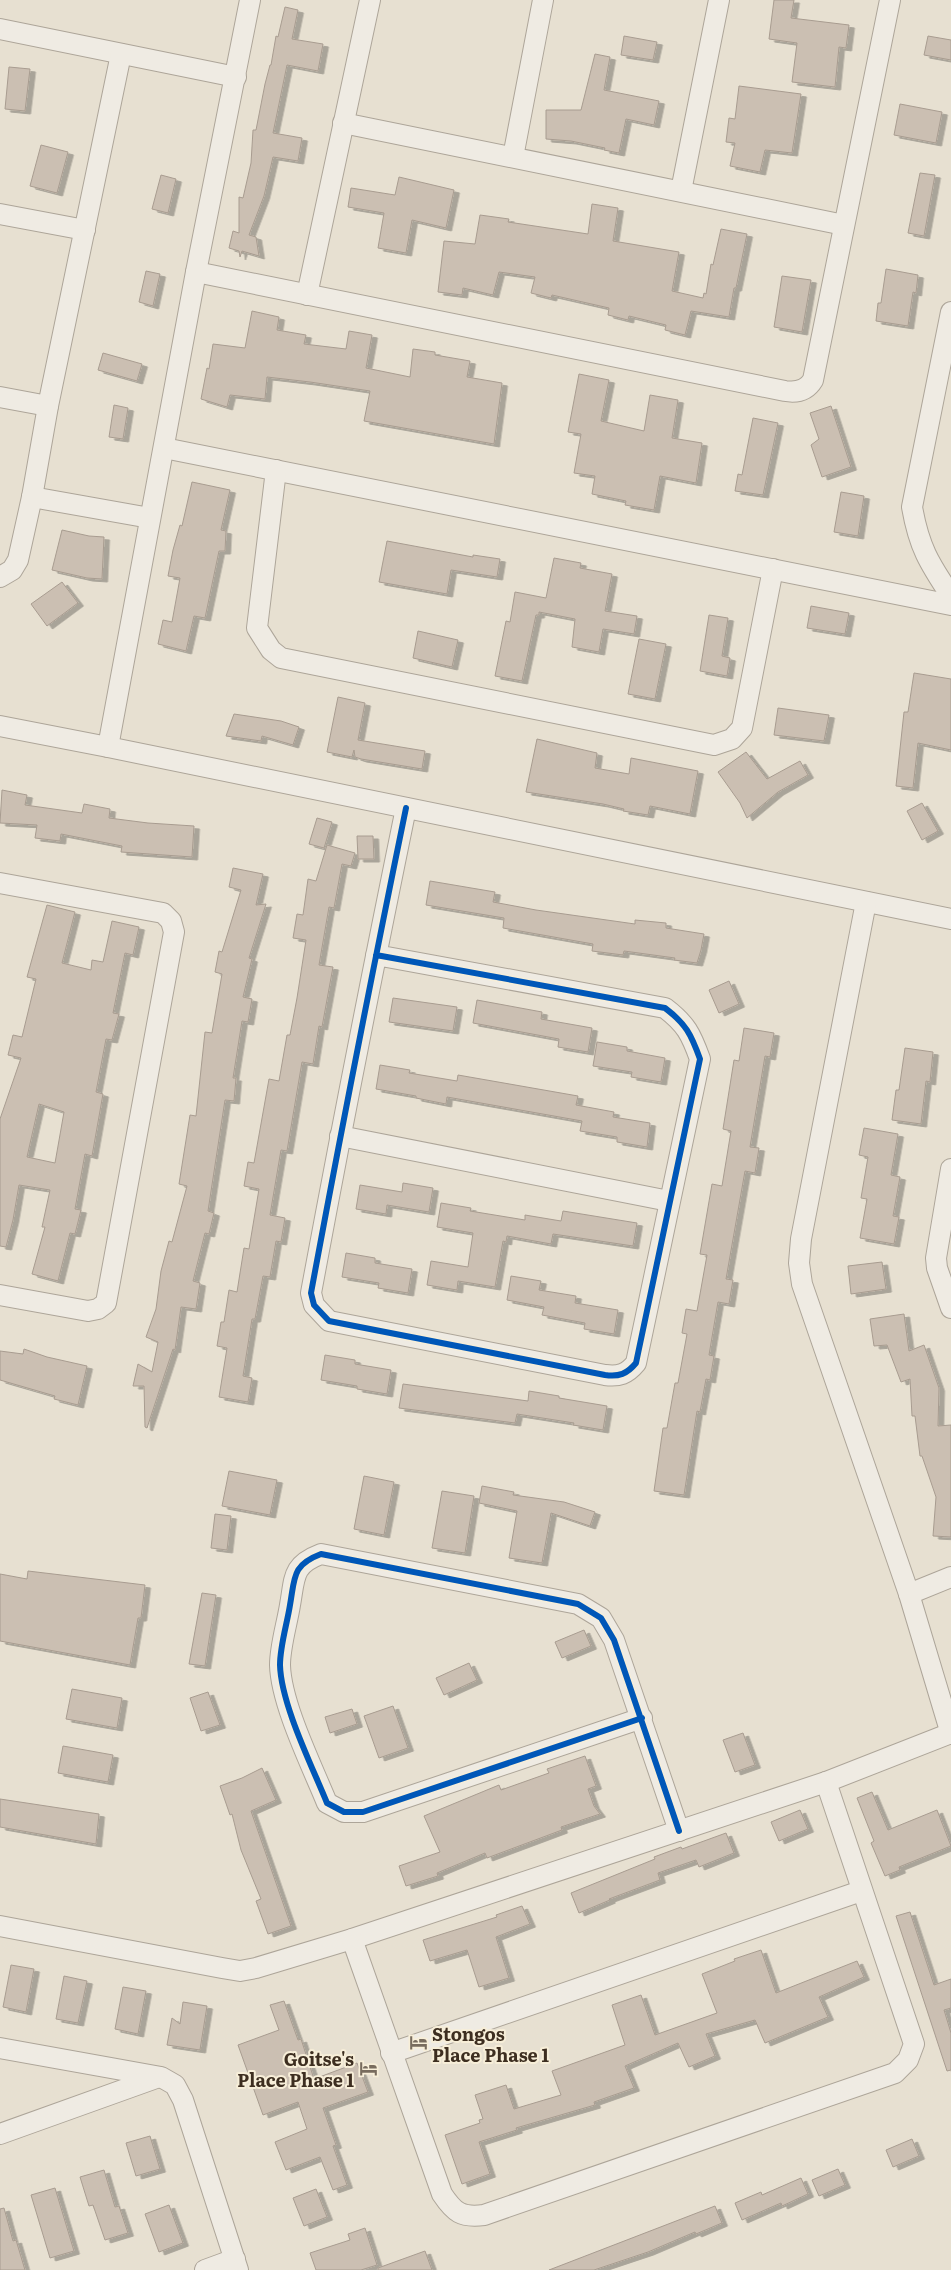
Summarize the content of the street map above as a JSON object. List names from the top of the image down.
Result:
{
  "places": {
    "hotel": ["Stongos Place Phase 1", "Goitse's Place Phase 1"]
  }
}
